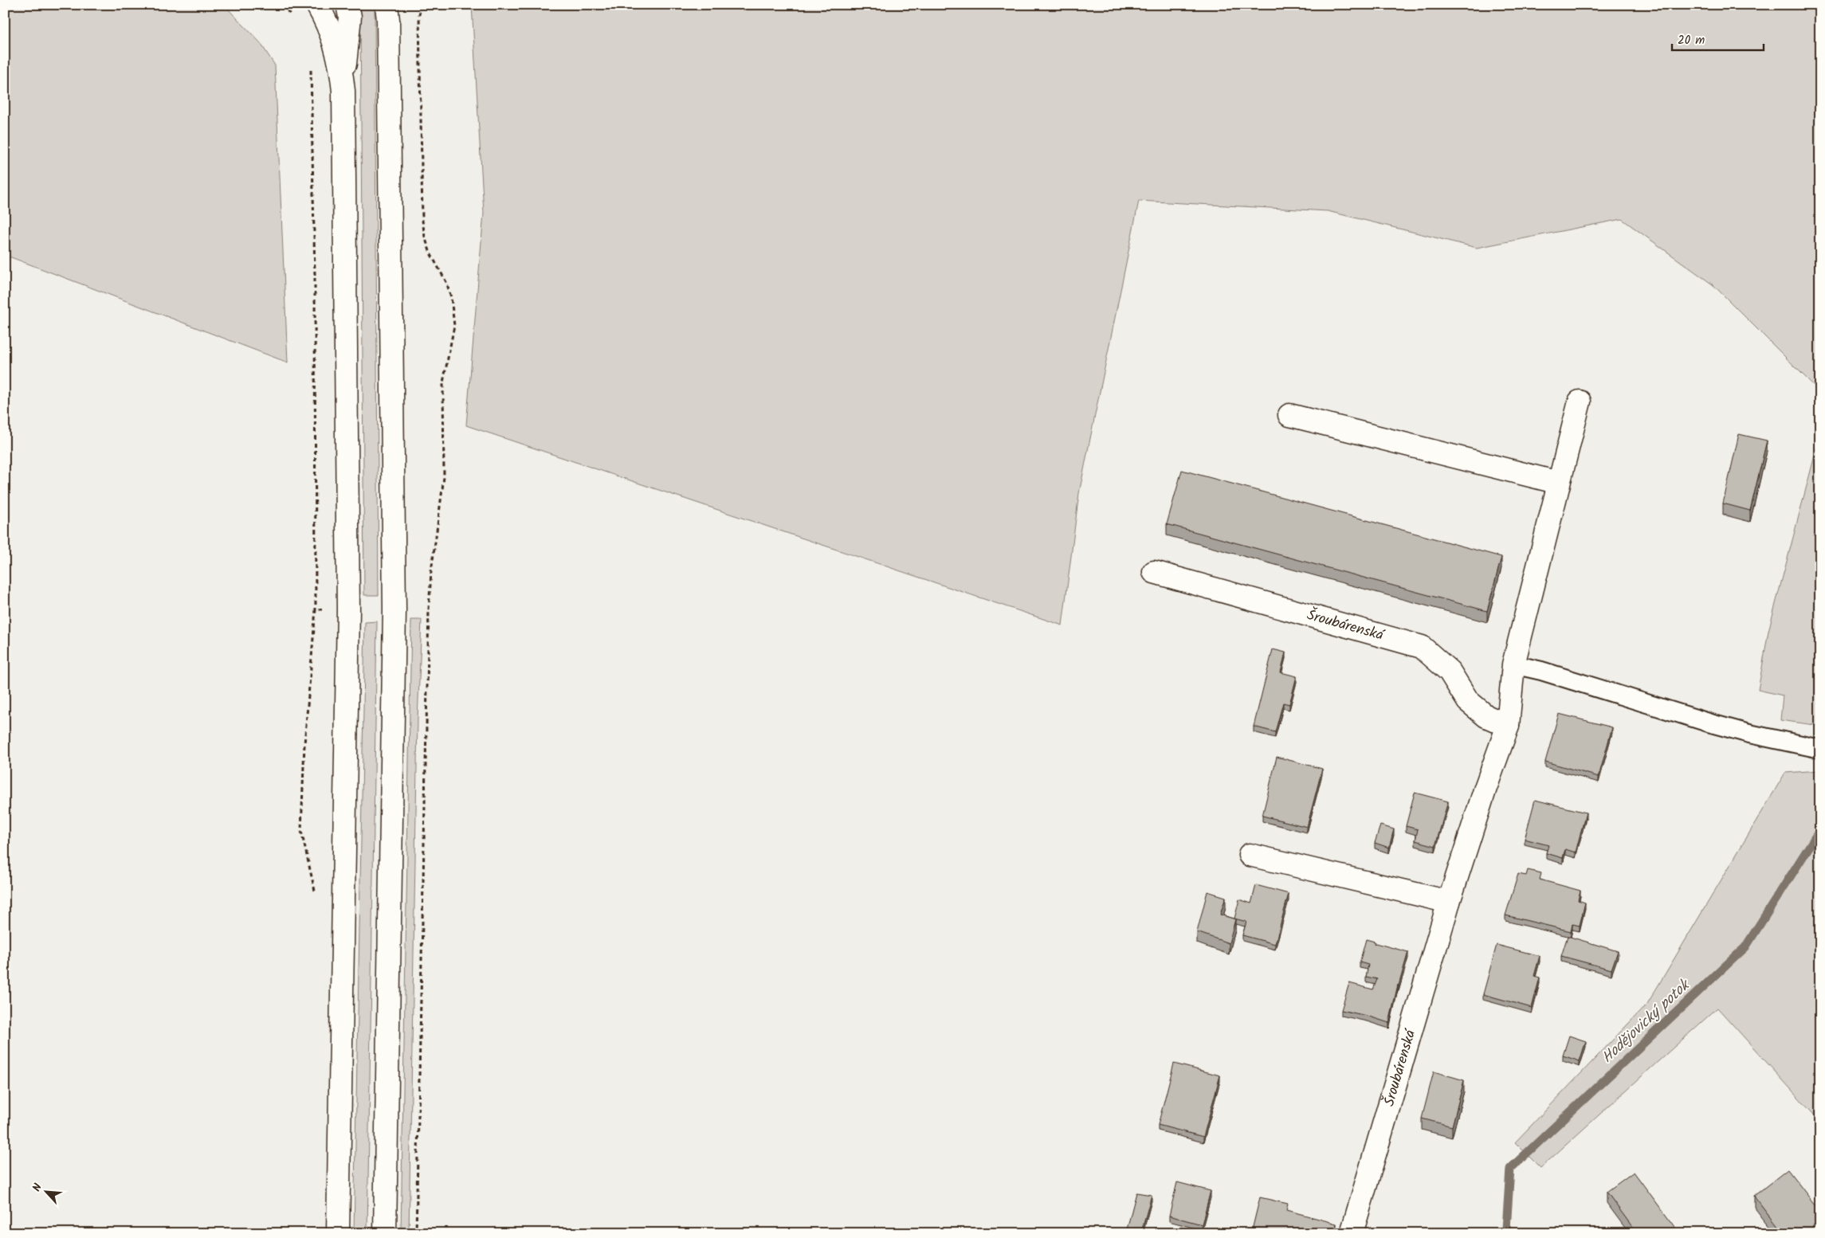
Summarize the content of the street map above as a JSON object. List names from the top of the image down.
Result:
{
  "streets": {
    "main road": ["Šroubárenská"]
  },
  "water": ["Hodějovický potok"],
  "scale_bar": "20 m",
  "north": "top left"
}
